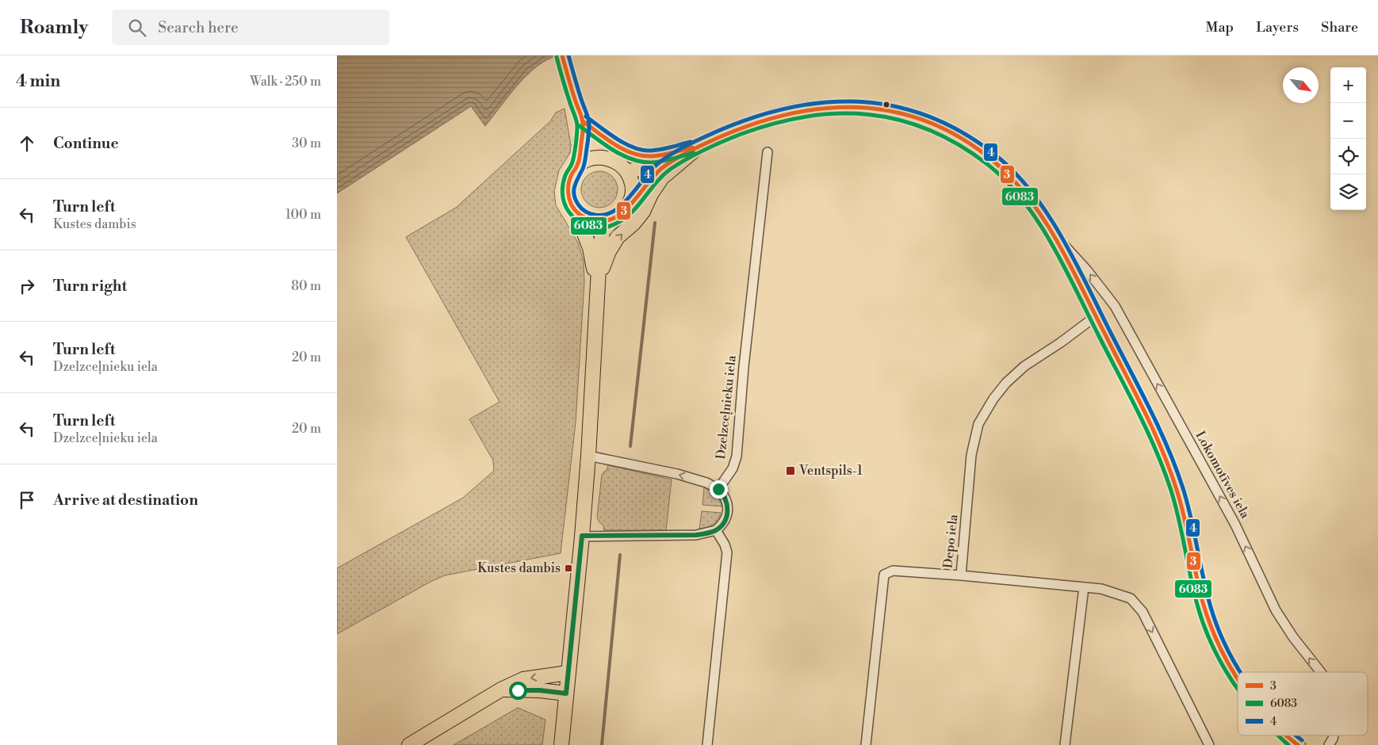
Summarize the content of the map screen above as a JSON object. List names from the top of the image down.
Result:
{
  "streets": {
    "street": ["Dzelzceļnieku iela", "Lokomotīves iela", "Depo iela"]
  },
  "one_way": ["Lokomotīves iela"],
  "places": {
    "transit": ["Ventspils-1", "Kustes dambis"]
  },
  "lines": ["transit line 3", "transit line 4", "transit line 6083"],
  "legend": ["3", "6083", "4"],
  "north": "bottom right",
  "page": {
    "header": "Roamly",
    "search": "Search here",
    "nav": ["Map", "Layers", "Share"],
    "heading": ["4 min", "Walk · 250 m"],
    "map_buttons": ["+", "−"],
    "list": [
      ["Continue", "30 m"],
      ["Turn left", "Kustes dambis", "100 m"],
      ["Turn right", "80 m"],
      ["Turn left", "Dzelzceļnieku iela", "20 m"],
      ["Turn left", "Dzelzceļnieku iela", "20 m"],
      "Arrive at destination"
    ]
  }
}
